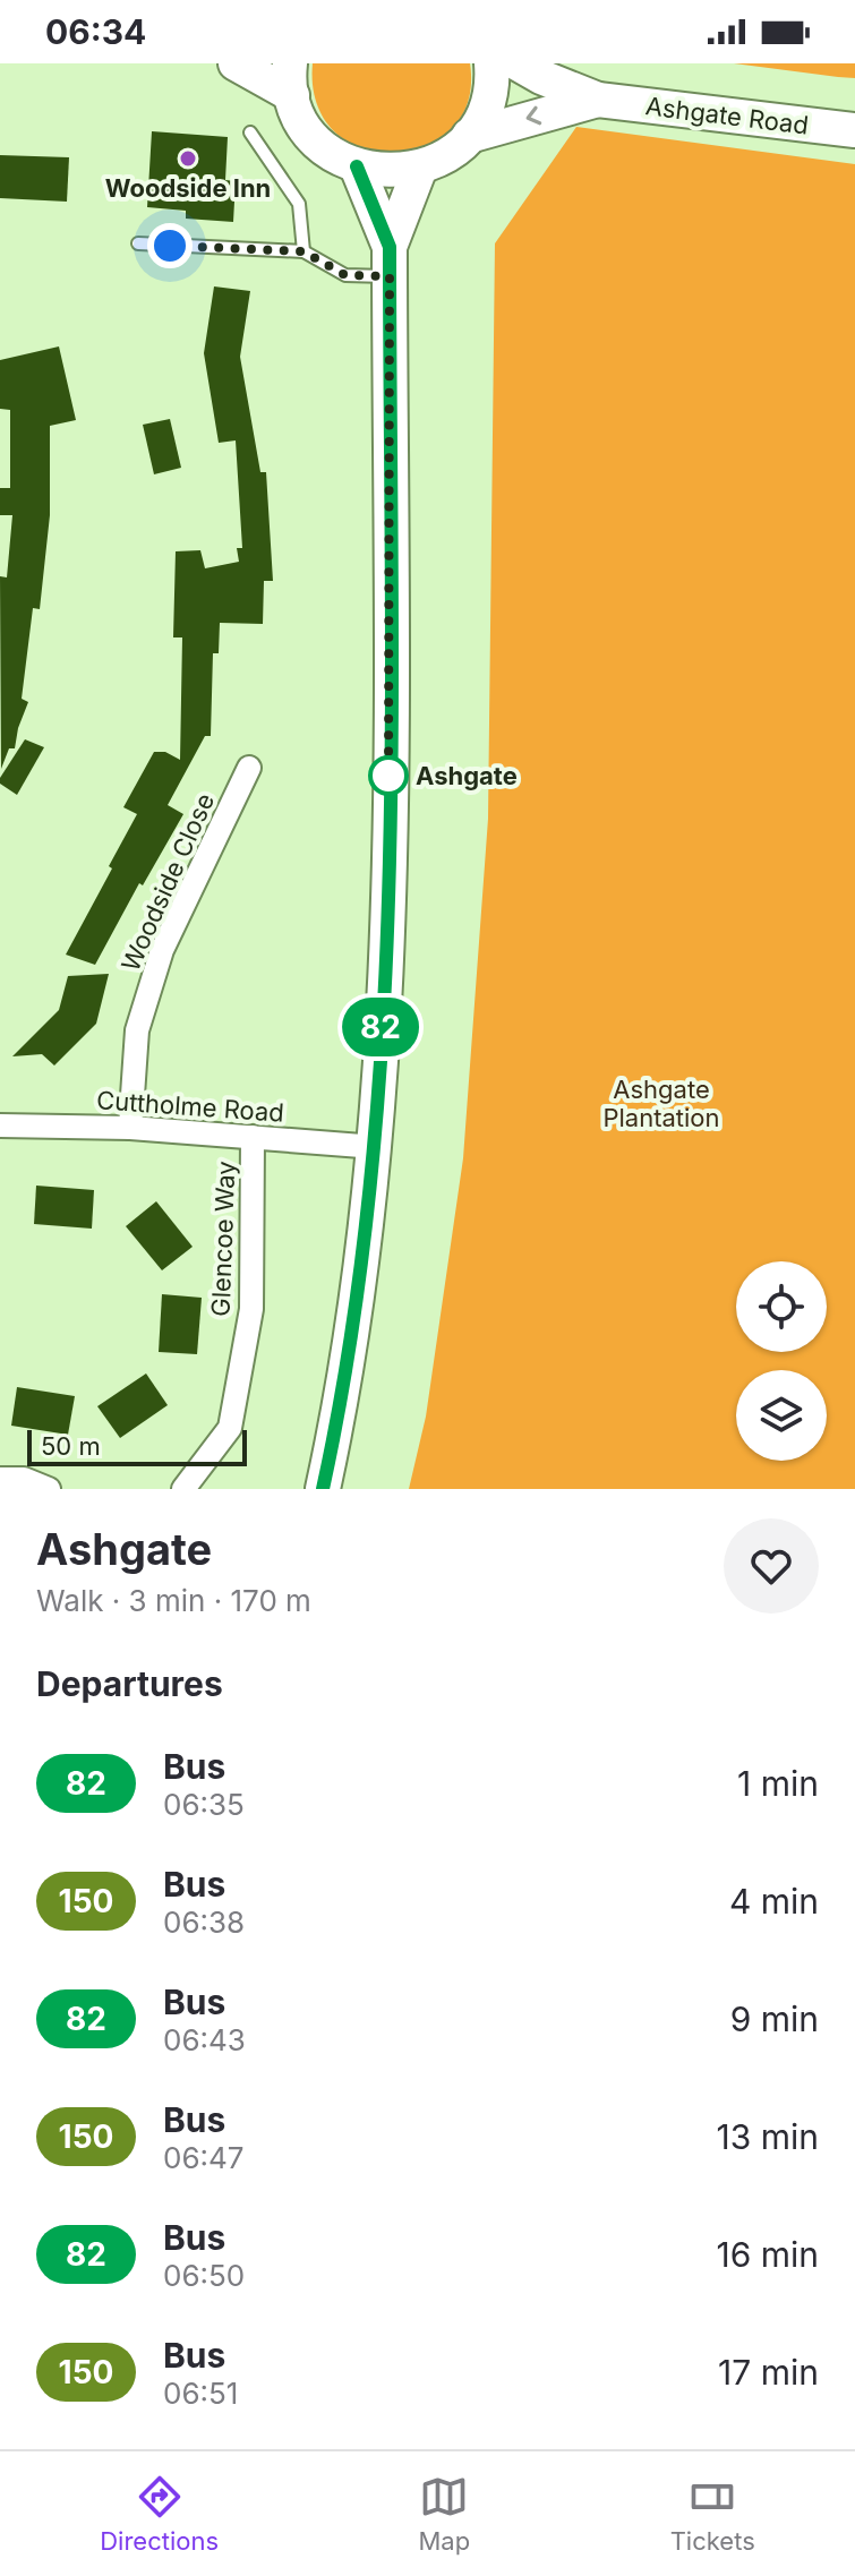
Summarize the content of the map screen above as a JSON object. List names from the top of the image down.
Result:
{
  "streets": {
    "main road": ["Ashgate Road"],
    "street": ["Woodside Close", "Cuttholme Road", "Glencoe Way"]
  },
  "crossings": [
    ["Woodside Close", "Cuttholme Road"],
    ["Cuttholme Road", "Glencoe Way"]
  ],
  "parks": ["Ashgate Plantation"],
  "places": ["Woodside Inn", "Ashgate"],
  "lines": ["bus line 82"],
  "scale_bar": "50 m",
  "page": {
    "status": "06:34",
    "on_map": "82",
    "scale": "50 m",
    "heading": [
      ["Ashgate", "Walk · 3 min · 170 m"],
      "Departures"
    ],
    "list": [
      {
        "mark": "82",
        "name": "Bus",
        "note": "06:35",
        "value": "1 min"
      },
      {
        "mark": "150",
        "name": "Bus",
        "note": "06:38",
        "value": "4 min"
      },
      {
        "mark": "82",
        "name": "Bus",
        "note": "06:43",
        "value": "9 min"
      },
      {
        "mark": "150",
        "name": "Bus",
        "note": "06:47",
        "value": "13 min"
      },
      {
        "mark": "82",
        "name": "Bus",
        "note": "06:50",
        "value": "16 min"
      },
      {
        "mark": "150",
        "name": "Bus",
        "note": "06:51",
        "value": "17 min"
      }
    ],
    "tabs": ["Directions", "Map", "Tickets"]
  }
}
